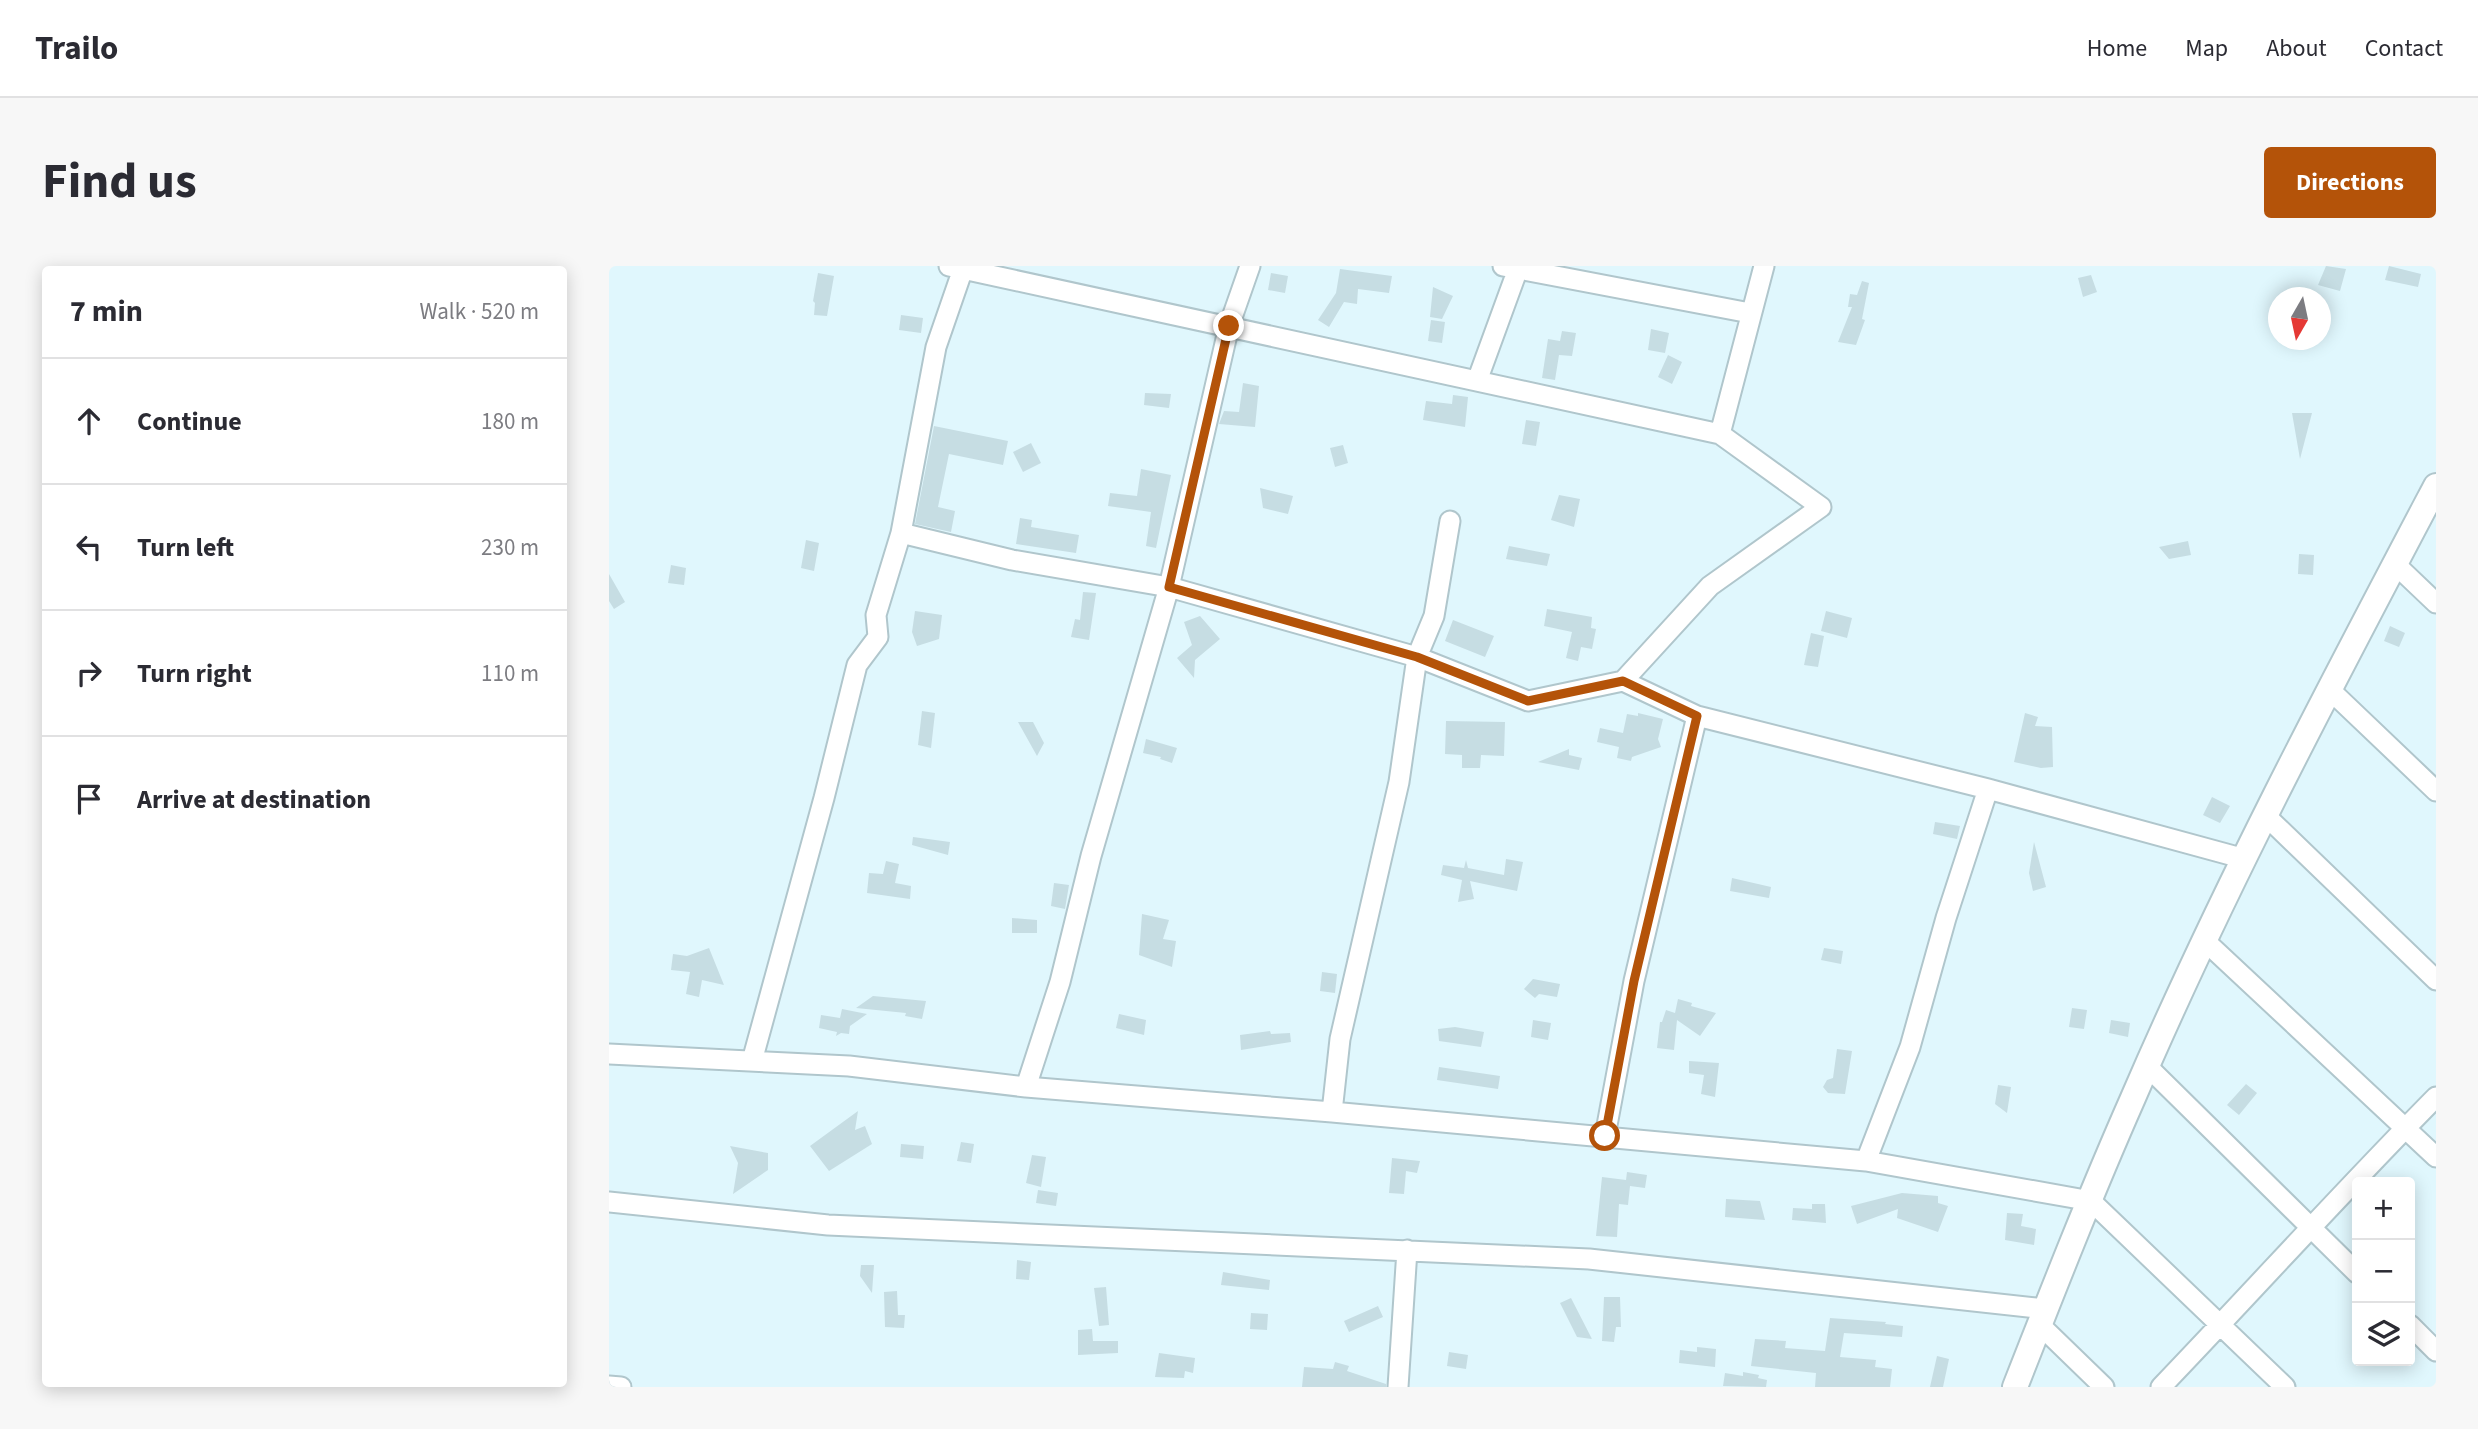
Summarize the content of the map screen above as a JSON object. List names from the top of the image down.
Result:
{
  "north": "bottom",
  "page": {
    "header": "Trailo",
    "nav": [
      "Home",
      "Map",
      "About",
      "Contact"
    ],
    "title": "Find us",
    "buttons": "Directions",
    "heading": ["7 min", "Walk · 520 m"],
    "list": [
      ["Continue", "180 m"],
      ["Turn left", "230 m"],
      ["Turn right", "110 m"],
      "Arrive at destination"
    ],
    "map_buttons": ["+", "−"]
  }
}
